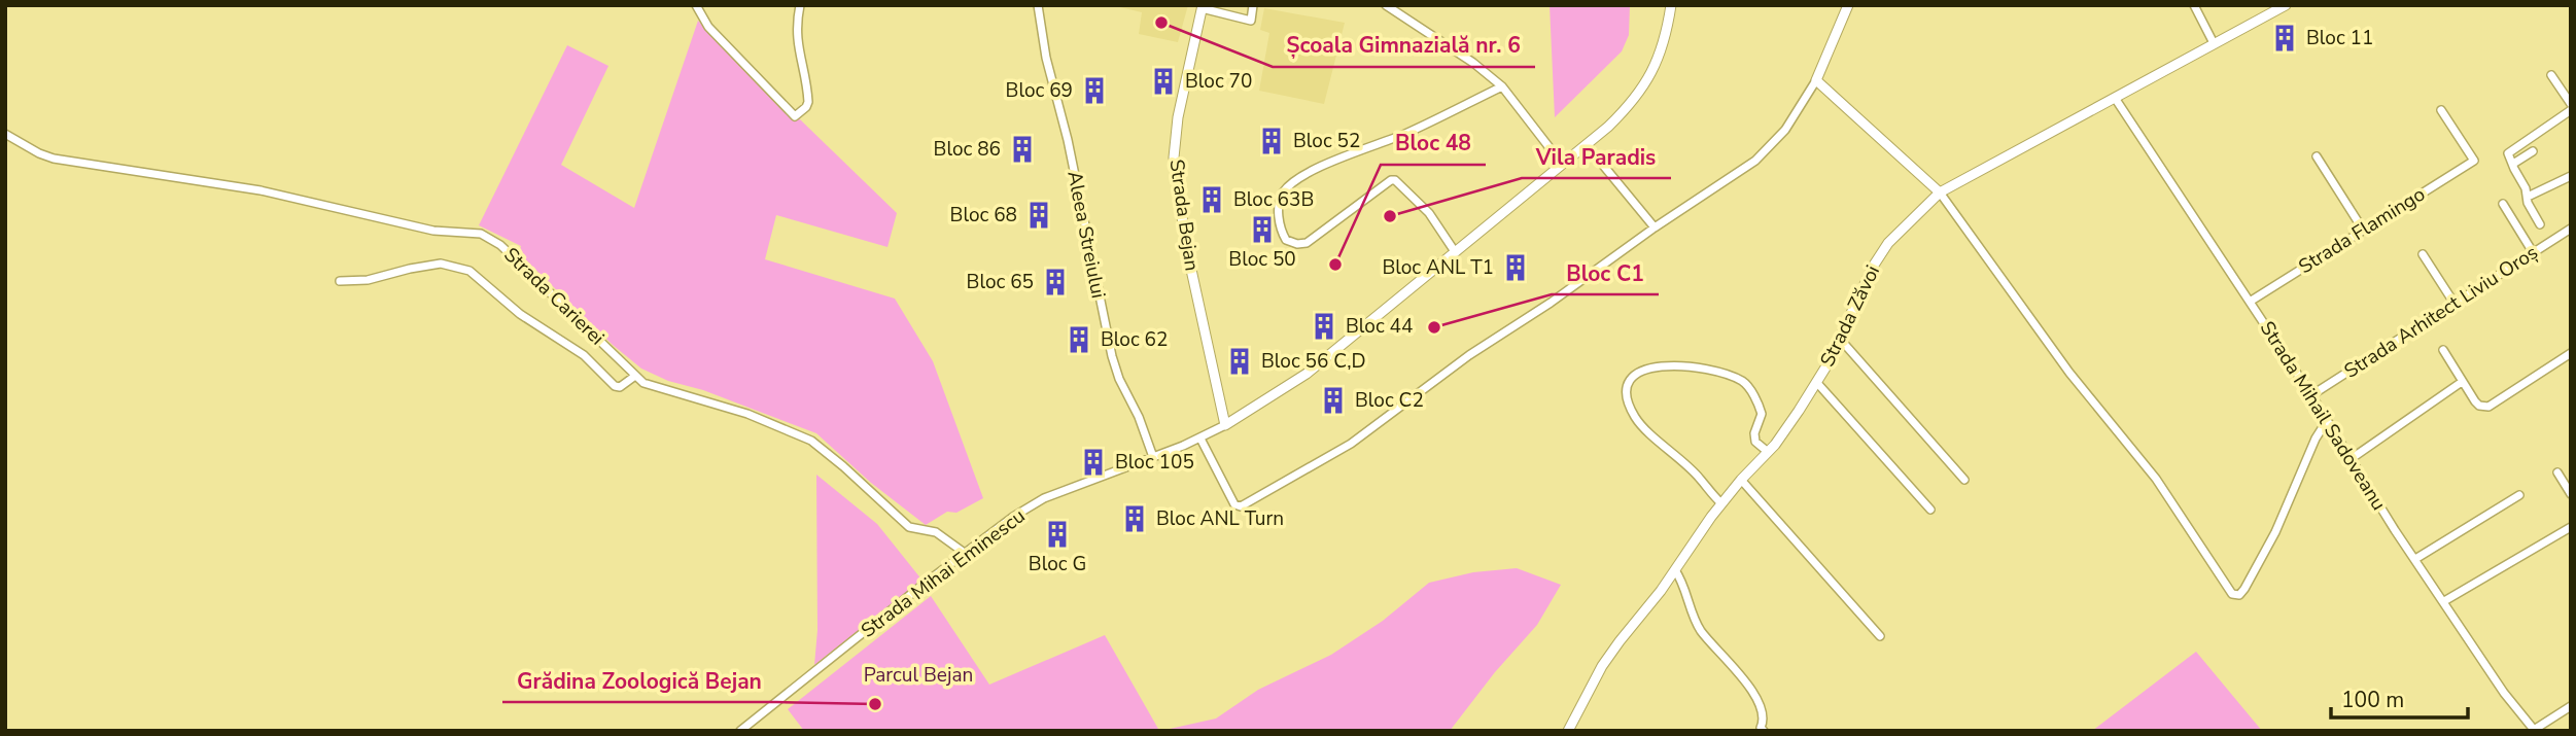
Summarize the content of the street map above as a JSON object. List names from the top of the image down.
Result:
{
  "streets": {
    "street": [
      "Strada Bejan",
      "Strada Flamingo",
      "Aleea Streiului",
      "Strada Carierei",
      "Strada Arhitect Liviu Oroș",
      "Strada Zăvoi",
      "Strada Mihail Sadoveanu",
      "Strada Mihai Eminescu"
    ]
  },
  "crossings": [
    ["Strada Bejan", "Strada Mihai Eminescu"],
    ["Strada Flamingo", "Strada Mihail Sadoveanu"],
    ["Aleea Streiului", "Strada Mihai Eminescu"],
    ["Strada Carierei", "Strada Mihai Eminescu"],
    ["Strada Arhitect Liviu Oroș", "Strada Mihail Sadoveanu"],
    ["Strada Zăvoi", "Strada Mihail Sadoveanu"]
  ],
  "parks": ["Parcul Bejan"],
  "places": {
    "other": [
      "Școala Gimnazială nr. 6",
      "Vila Paradis",
      "Bloc 48",
      "Bloc C1",
      "Grădina Zoologică Bejan"
    ],
    "building": [
      "Bloc 11",
      "Bloc 70",
      "Bloc 69",
      "Bloc 52",
      "Bloc 86",
      "Bloc 63B",
      "Bloc 68",
      "Bloc 50",
      "Bloc ANL T1",
      "Bloc 65",
      "Bloc 44",
      "Bloc 62",
      "Bloc 56 C,D",
      "Bloc C2",
      "Bloc 105",
      "Bloc ANL Turn",
      "Bloc G"
    ]
  },
  "scale_bar": "100 m"
}
